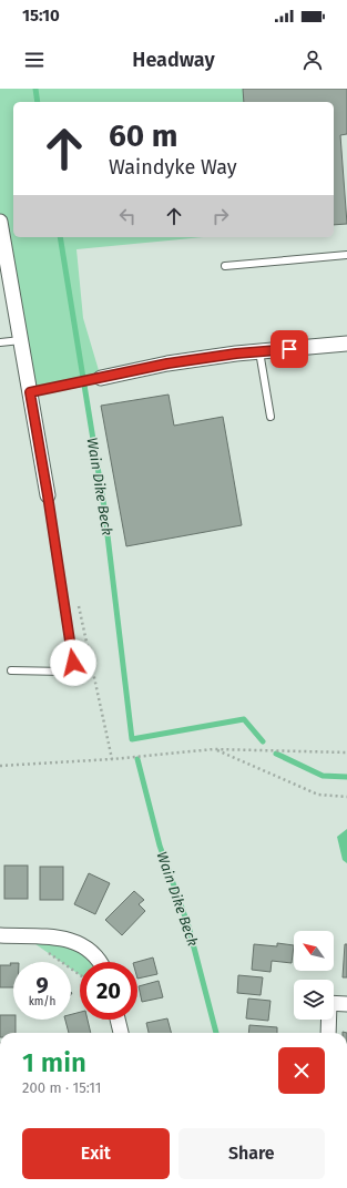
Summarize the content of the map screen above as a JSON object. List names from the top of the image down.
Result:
{
  "water": ["Wain Dike Beck"],
  "north": "top left",
  "page": {
    "status": "15:10",
    "header": "Headway",
    "turn": ["60 m", "Waindyke Way"],
    "speed": "9 km/h",
    "limit": "20",
    "heading": ["1 min", "200 m · 15:11"],
    "buttons": ["Exit", "Share"]
  }
}
